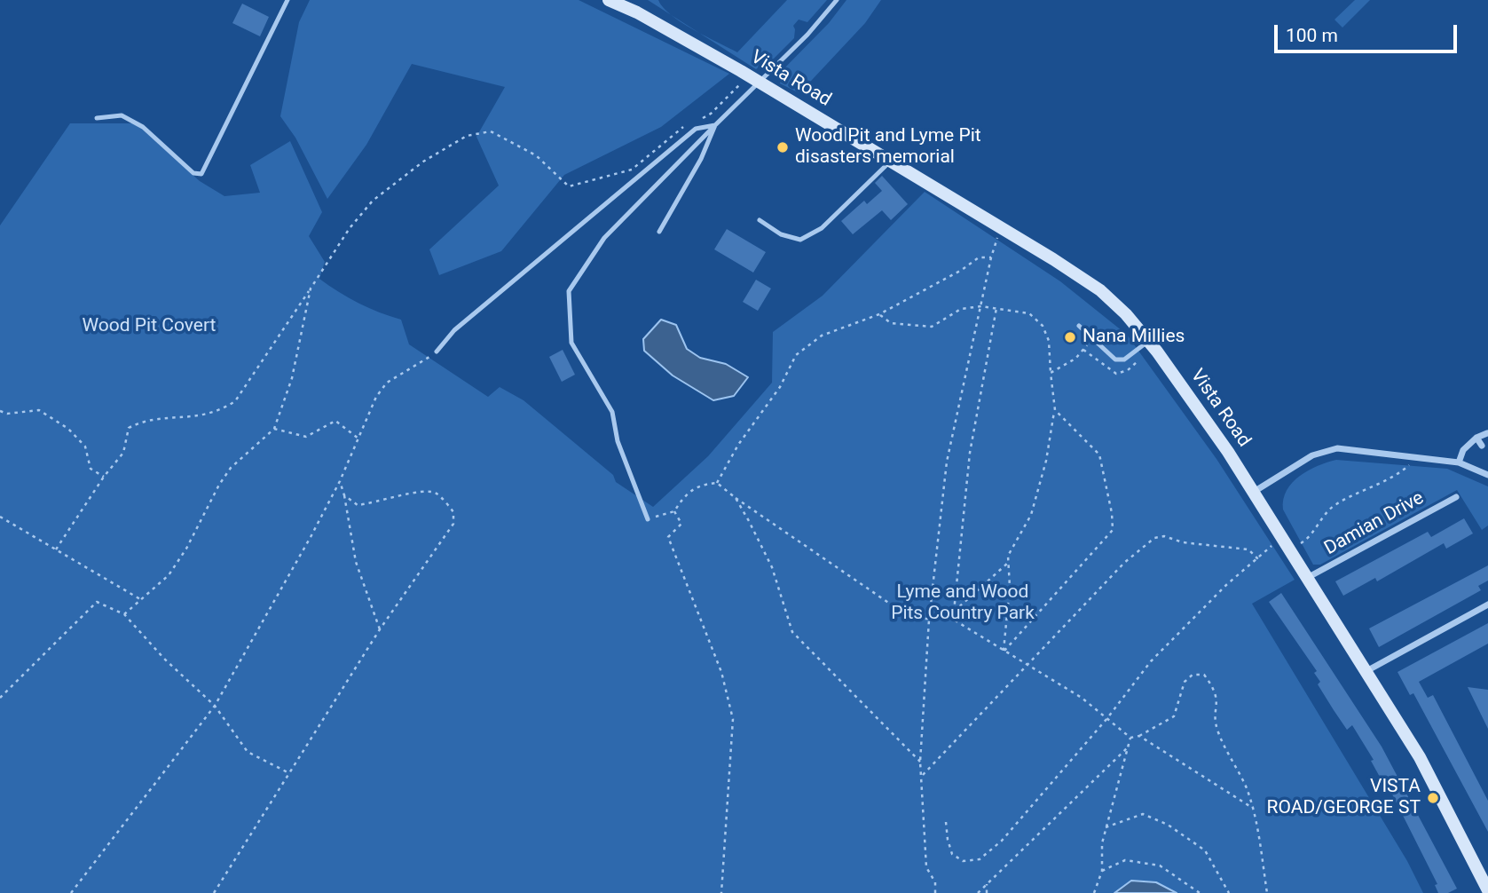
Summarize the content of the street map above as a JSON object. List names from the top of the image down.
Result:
{
  "streets": {
    "main road": ["Vista Road"],
    "street": ["Damian Drive"]
  },
  "crossings": [
    ["Vista Road", "Damian Drive"]
  ],
  "parks": ["Wood Pit Covert", "Lyme and Wood Pits Country Park"],
  "places": ["Wood Pit and Lyme Pit disasters memorial", "Nana Millies", "VISTA ROAD/GEORGE ST"],
  "scale_bar": "100 m"
}
